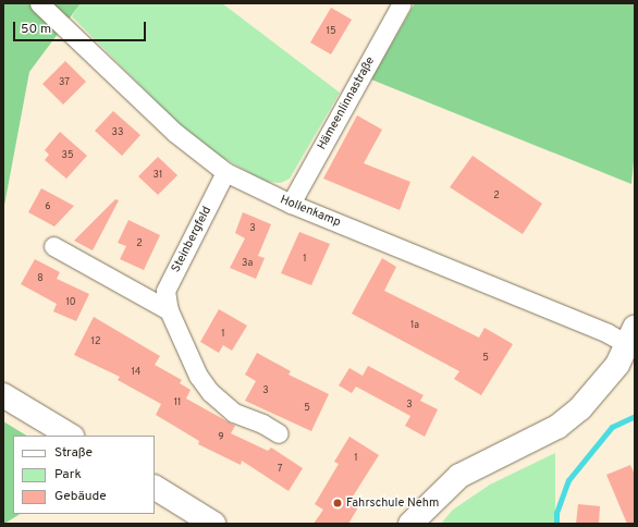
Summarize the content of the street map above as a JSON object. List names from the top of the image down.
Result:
{
  "streets": {
    "street": ["Hämeenlinnastraße", "Hollenkamp", "Steinbergfeld"]
  },
  "crossings": [
    ["Hämeenlinnastraße", "Hollenkamp"],
    ["Hollenkamp", "Steinbergfeld"]
  ],
  "places": ["Fahrschule Nehm"],
  "house_numbers": [
    "15",
    "37",
    "33",
    "35",
    "31",
    "2",
    "6",
    "3",
    "2",
    "1",
    "3a",
    "8",
    "10",
    "1a",
    "1",
    "12",
    "5",
    "14",
    "3",
    "11",
    "3",
    "5",
    "9",
    "1",
    "7"
  ],
  "legend": ["Straße", "Park", "Gebäude"],
  "scale_bar": "50 m"
}
